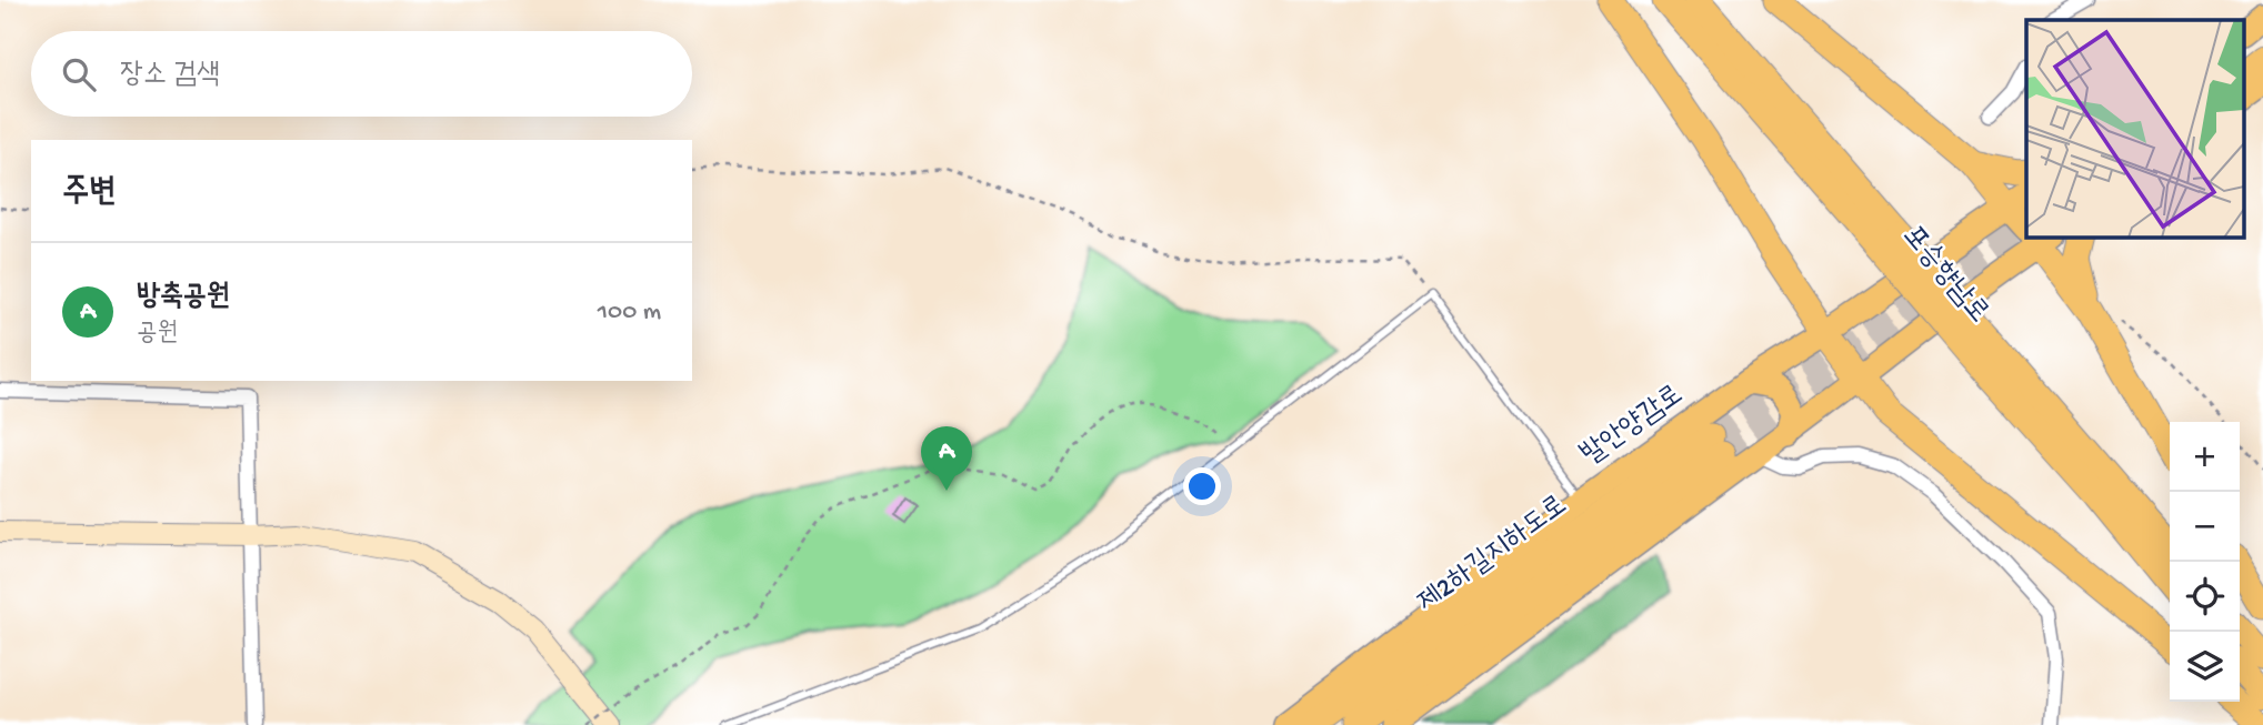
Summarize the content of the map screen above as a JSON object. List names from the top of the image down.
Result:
{
  "streets": {
    "highway": ["포승향남로", "제2하길지하도로"],
    "main road": ["발안양감로"]
  },
  "page": {
    "search": "장소 검색",
    "heading": "주변",
    "list": [
      {
        "mark": "A",
        "name": "방축공원",
        "note": "공원",
        "value": "100 m"
      }
    ],
    "map_buttons": ["+", "−"],
    "pins": "A"
  }
}
